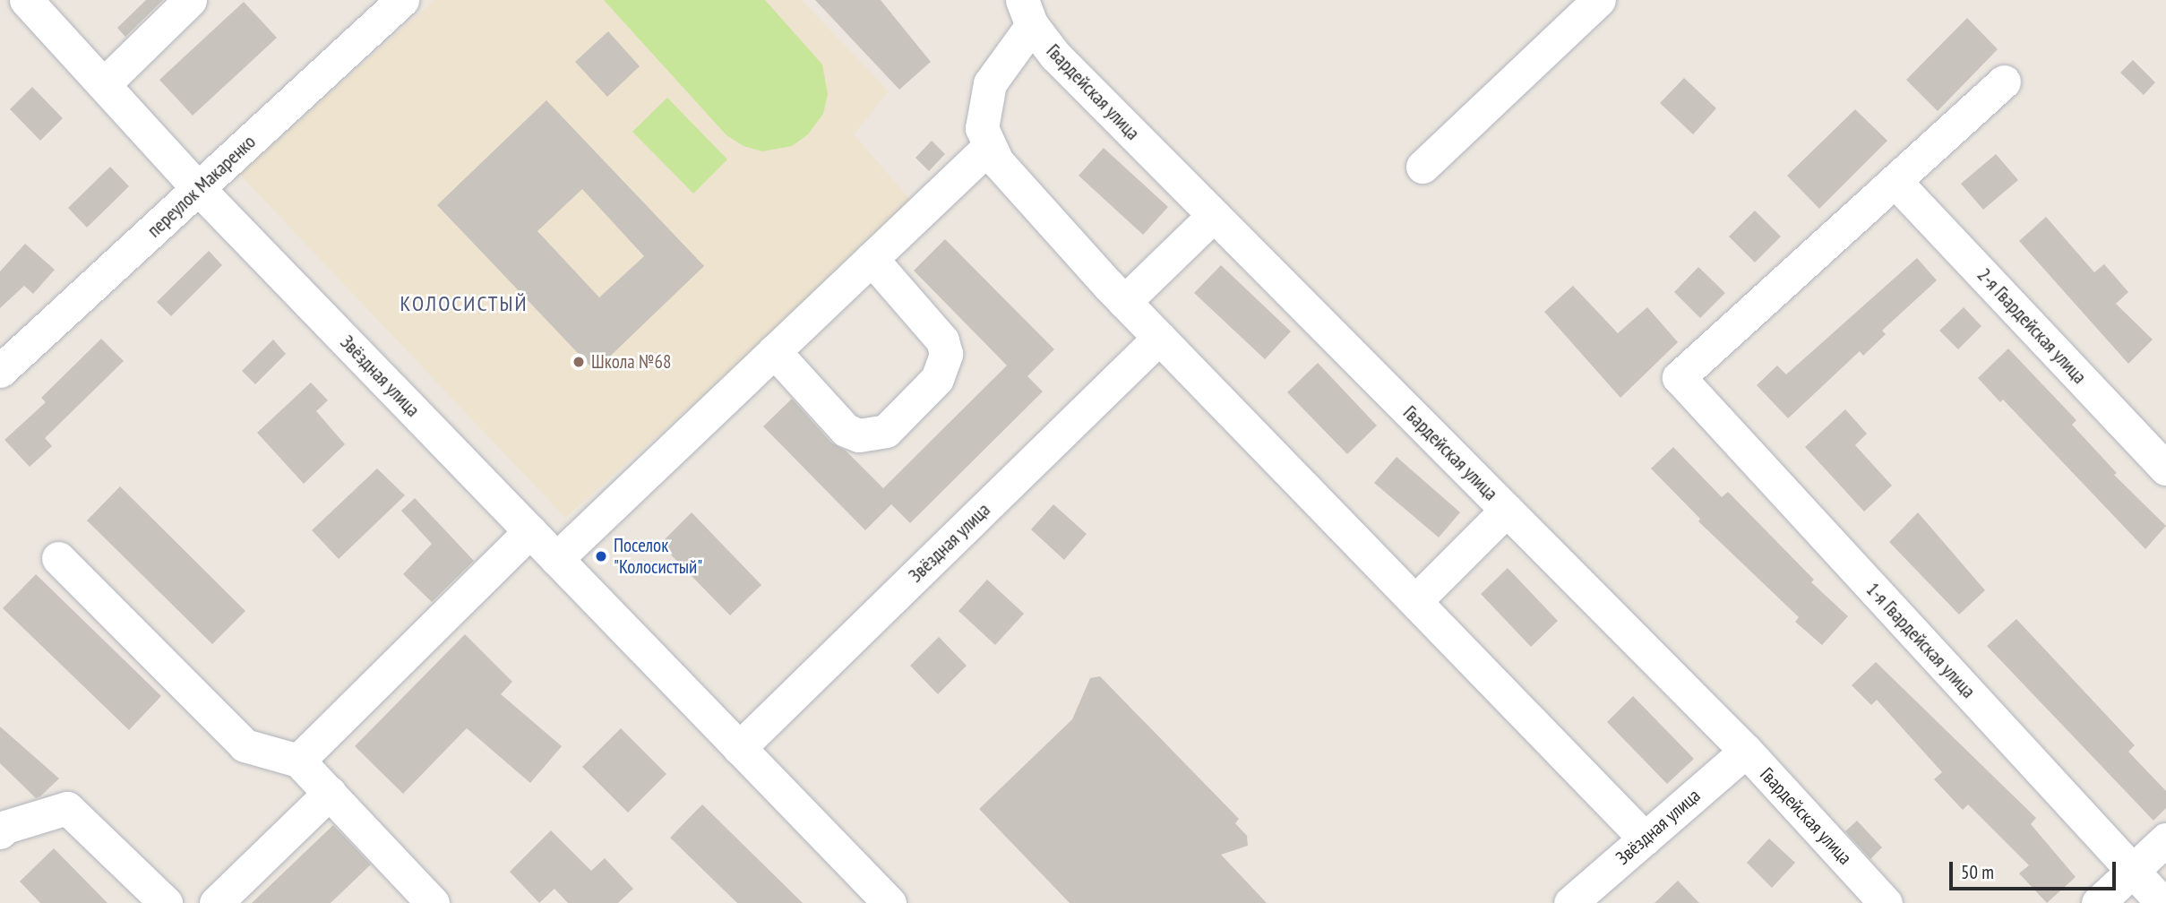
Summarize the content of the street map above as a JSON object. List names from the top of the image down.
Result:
{
  "streets": {
    "street": [
      "Гвардейская улица",
      "переулок Макаренко",
      "2-я Гвардейская улица",
      "Звёздная улица",
      "1-я Гвардейская улица"
    ]
  },
  "crossings": [
    ["Гвардейская улица", "Звёздная улица"],
    ["переулок Макаренко", "Звёздная улица"],
    ["2-я Гвардейская улица", "1-я Гвардейская улица"]
  ],
  "districts": ["КОЛОСИСТЫЙ"],
  "places": ["Школа №68", "Поселок \"Колосистый\""],
  "scale_bar": "50 m"
}
